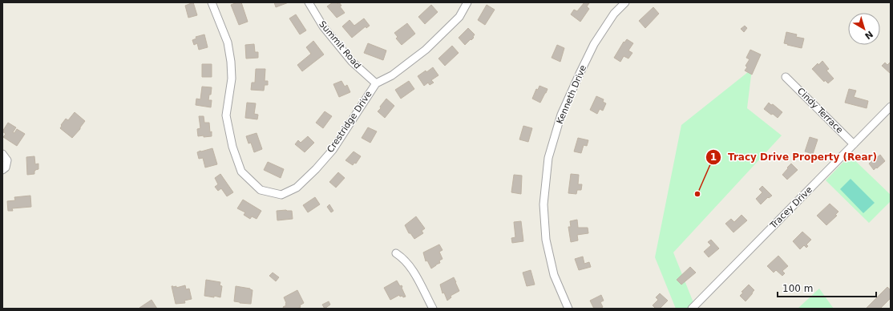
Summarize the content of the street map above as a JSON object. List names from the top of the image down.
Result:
{
  "streets": {
    "street": [
      "Summit Road",
      "Kenneth Drive",
      "Cindy Terrace",
      "Crestridge Drive",
      "Tracey Drive"
    ]
  },
  "crossings": [
    ["Summit Road", "Crestridge Drive"],
    ["Cindy Terrace", "Tracey Drive"]
  ],
  "places": ["Tracy Drive Property (Rear)"],
  "scale_bar": "100 m",
  "north": "bottom right"
}
